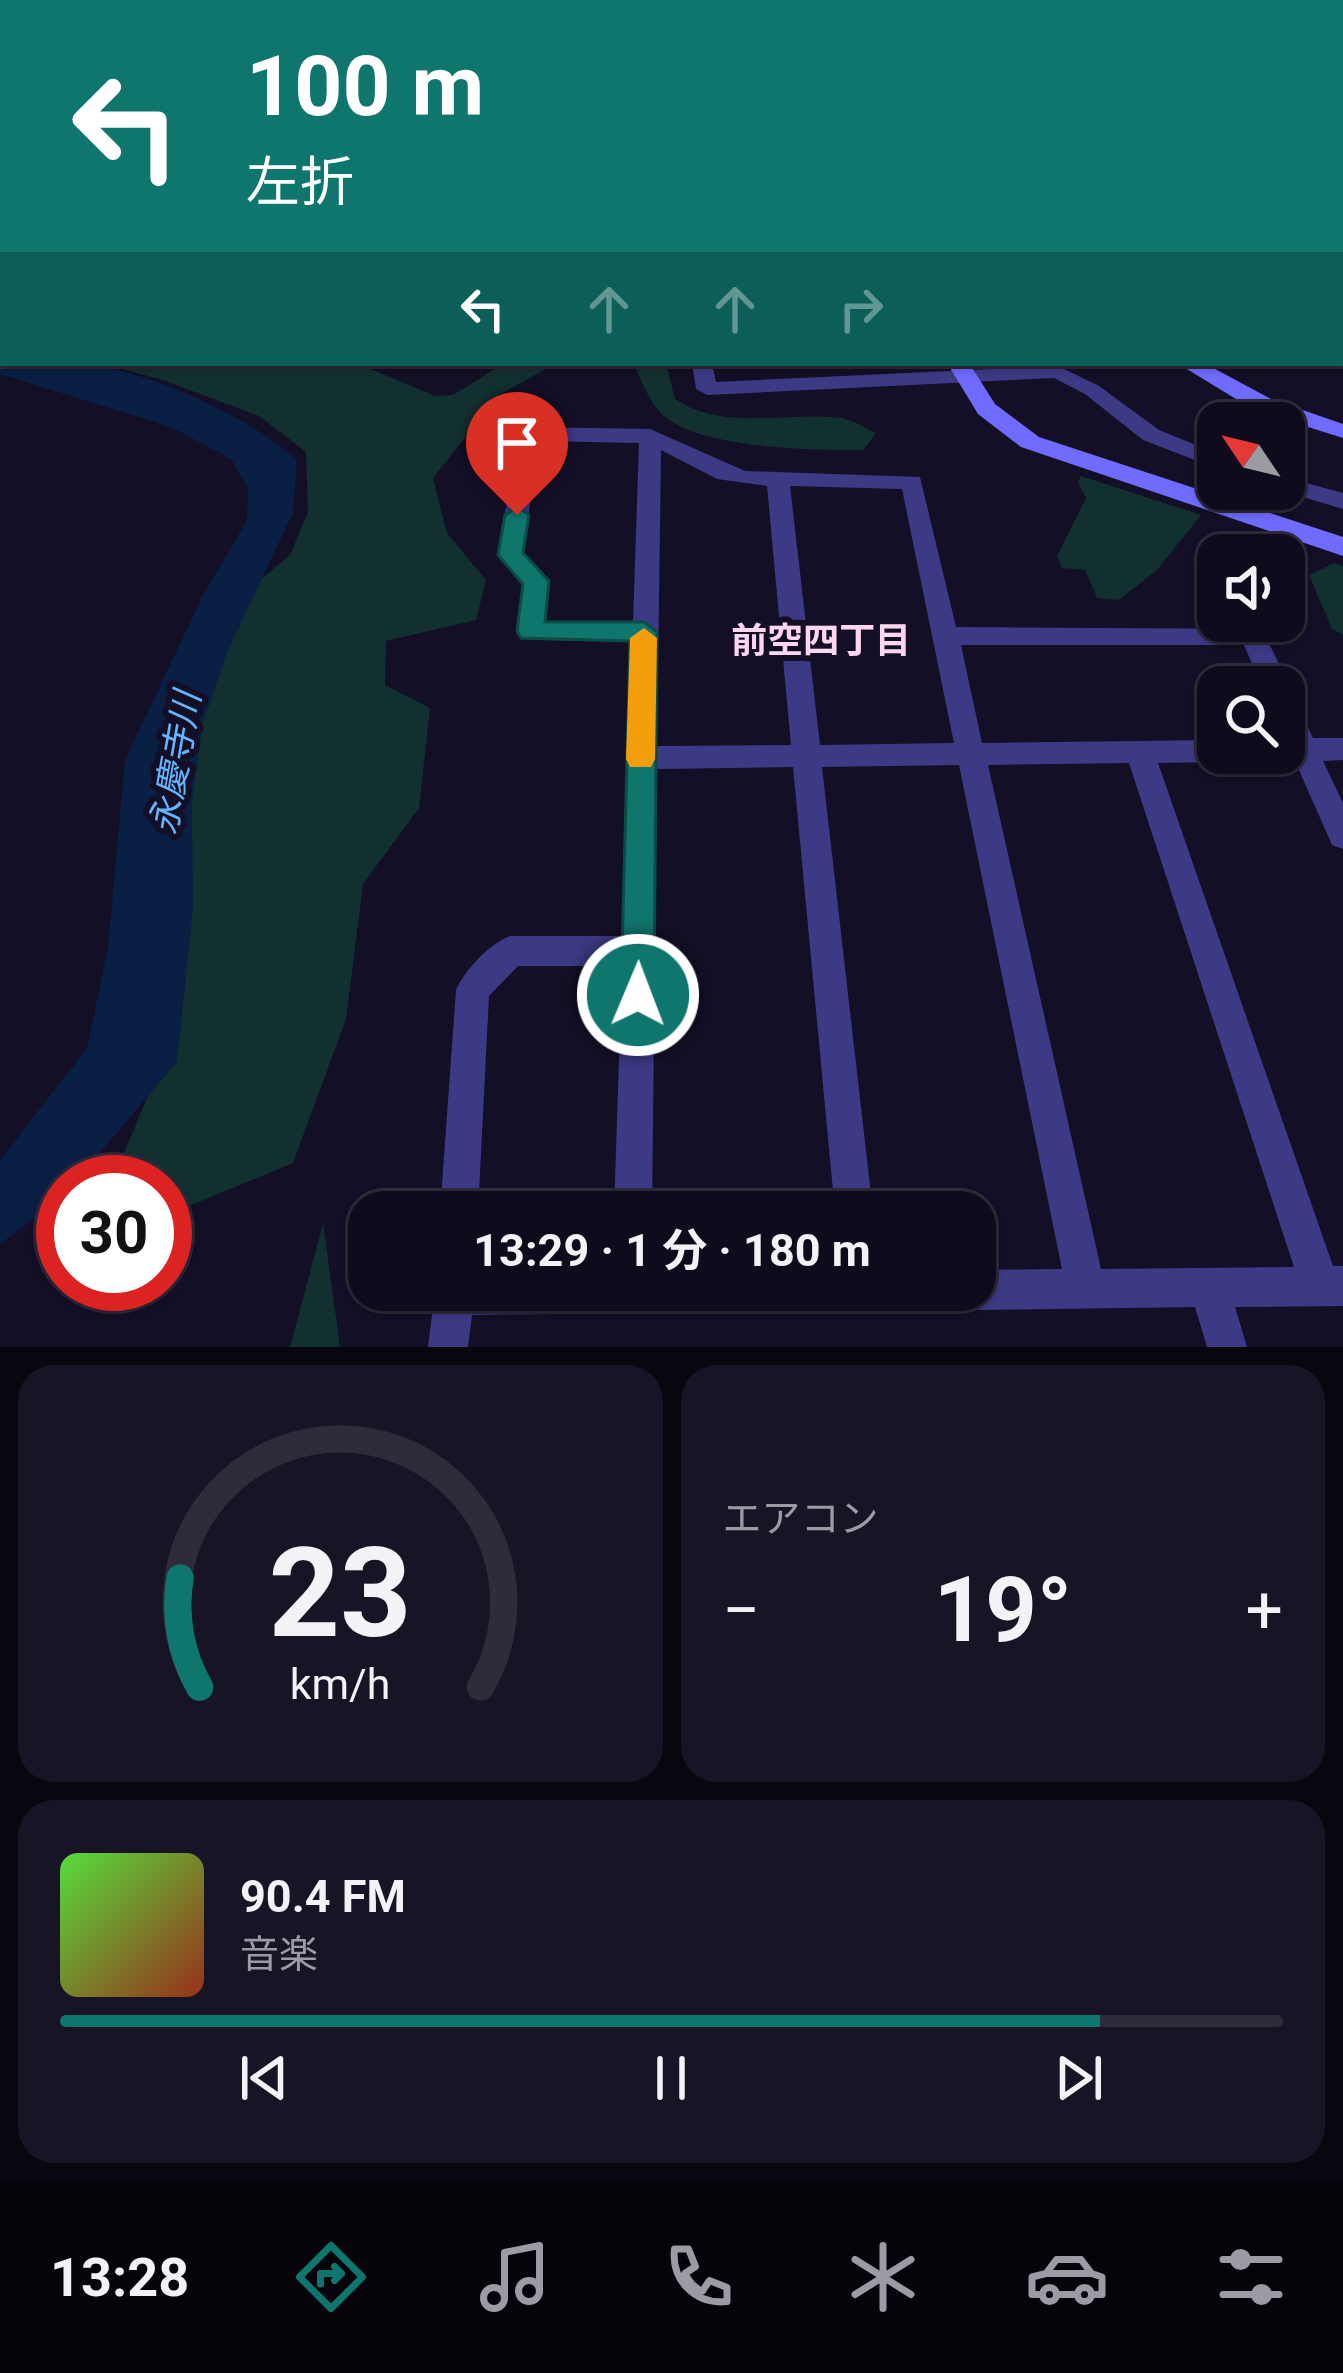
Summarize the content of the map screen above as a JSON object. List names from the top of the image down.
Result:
{
  "districts": ["前空四丁目"],
  "water": ["永慶寺川"],
  "north": "top left",
  "page": {
    "turn": ["100 m", "左折"],
    "limit": "30",
    "trip": "13:29 · 1 分 · 180 m",
    "tile": "エアコン",
    "heat": ["−", "19°", "+"],
    "song": ["90.4 FM", "音楽"],
    "tabs": "13:28",
    "gauge": ["23", "km/h"]
  }
}
